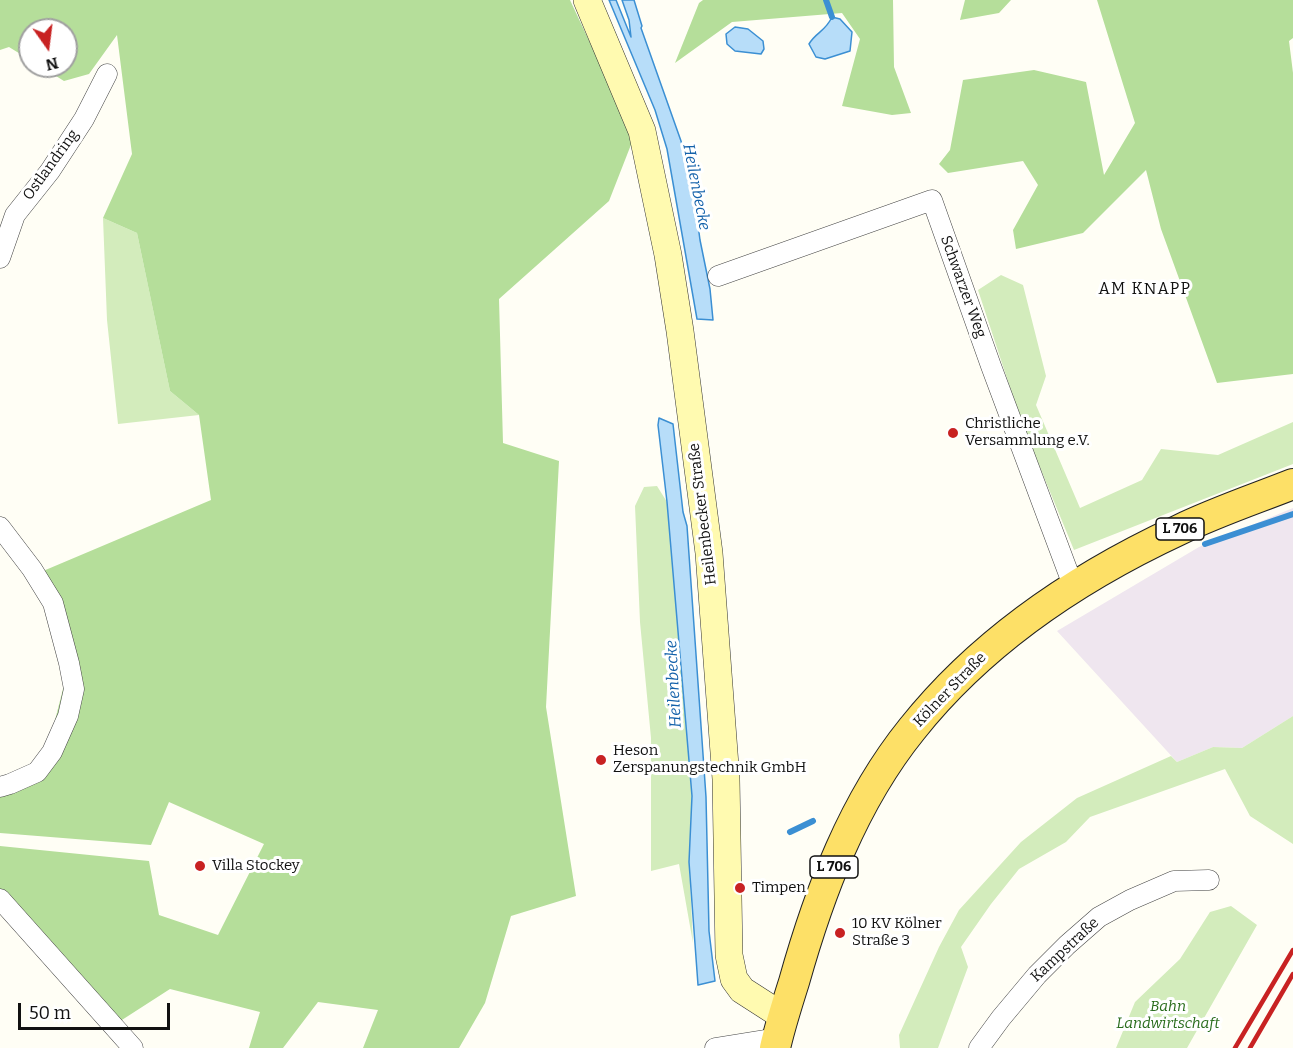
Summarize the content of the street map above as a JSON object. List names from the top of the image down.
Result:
{
  "streets": {
    "main road": ["Heilenbecker Straße", "L 706", "Kölner Straße"],
    "street": ["Ostlandring", "Schwarzer Weg", "Kampstraße"]
  },
  "crossings": [
    ["Schwarzer Weg", "Kölner Straße"],
    ["Heilenbecker Straße", "Kölner Straße"]
  ],
  "districts": ["AM KNAPP"],
  "water": ["Heilenbecke"],
  "parks": ["Bahn Landwirtschaft"],
  "places": [
    "Christliche Versammlung e.V.",
    "Heson Zerspanungstechnik GmbH",
    "Villa Stockey",
    "Timpen",
    "10 KV Kölner Straße 3"
  ],
  "scale_bar": "50 m",
  "north": "bottom"
}
